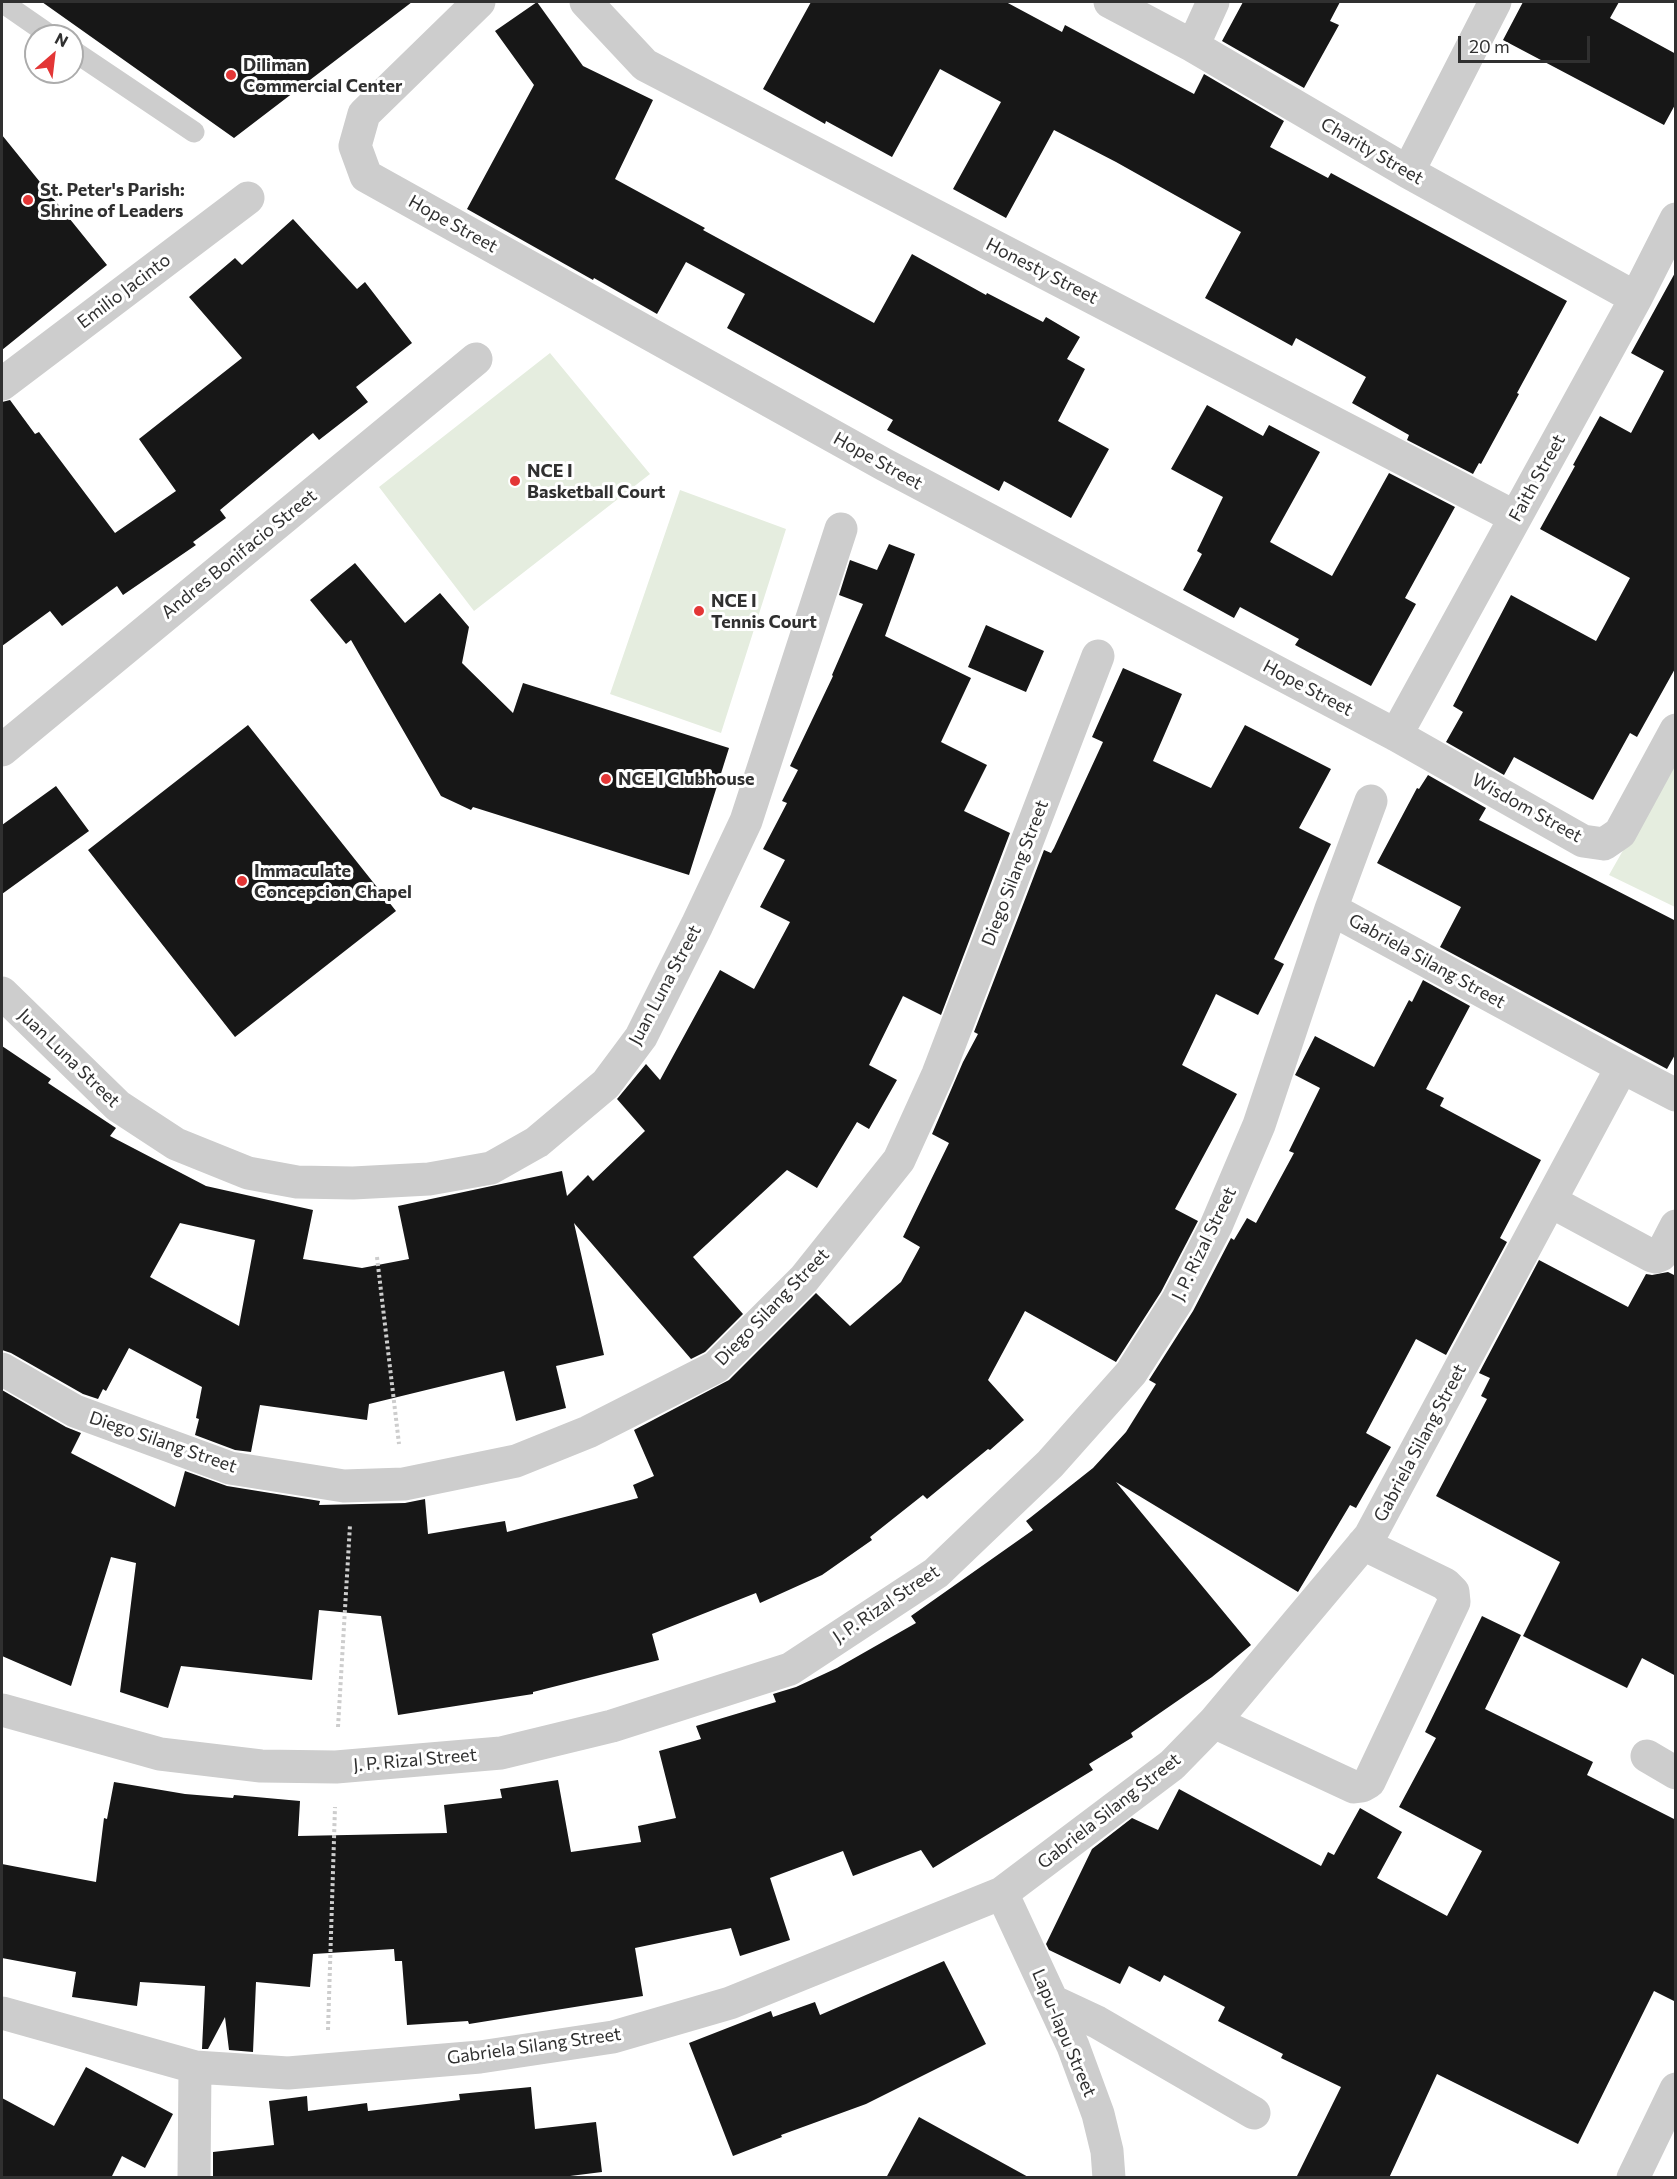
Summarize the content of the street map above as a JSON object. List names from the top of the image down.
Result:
{
  "streets": {
    "street": [
      "Charity Street",
      "Hope Street",
      "Honesty Street",
      "Emilio Jacinto",
      "Faith Street",
      "Andres Bonifacio Street",
      "Wisdom Street",
      "Diego Silang Street",
      "Gabriela Silang Street",
      "Juan Luna Street",
      "J. P. Rizal Street",
      "Lapu-lapu Street"
    ]
  },
  "crossings": [
    ["Charity Street", "Faith Street"],
    ["Hope Street", "Faith Street"],
    ["Hope Street", "Wisdom Street"],
    ["Honesty Street", "Faith Street"],
    ["Faith Street", "Wisdom Street"],
    ["Gabriela Silang Street", "J. P. Rizal Street"],
    ["Gabriela Silang Street", "Lapu-lapu Street"]
  ],
  "places": [
    "Diliman Commercial Center",
    "St. Peter's Parish: Shrine of Leaders",
    "NCE I Basketball Court",
    "NCE I Tennis Court",
    "NCE I Clubhouse",
    "Immaculate Concepcion Chapel"
  ],
  "scale_bar": "20 m",
  "north": "top right"
}
